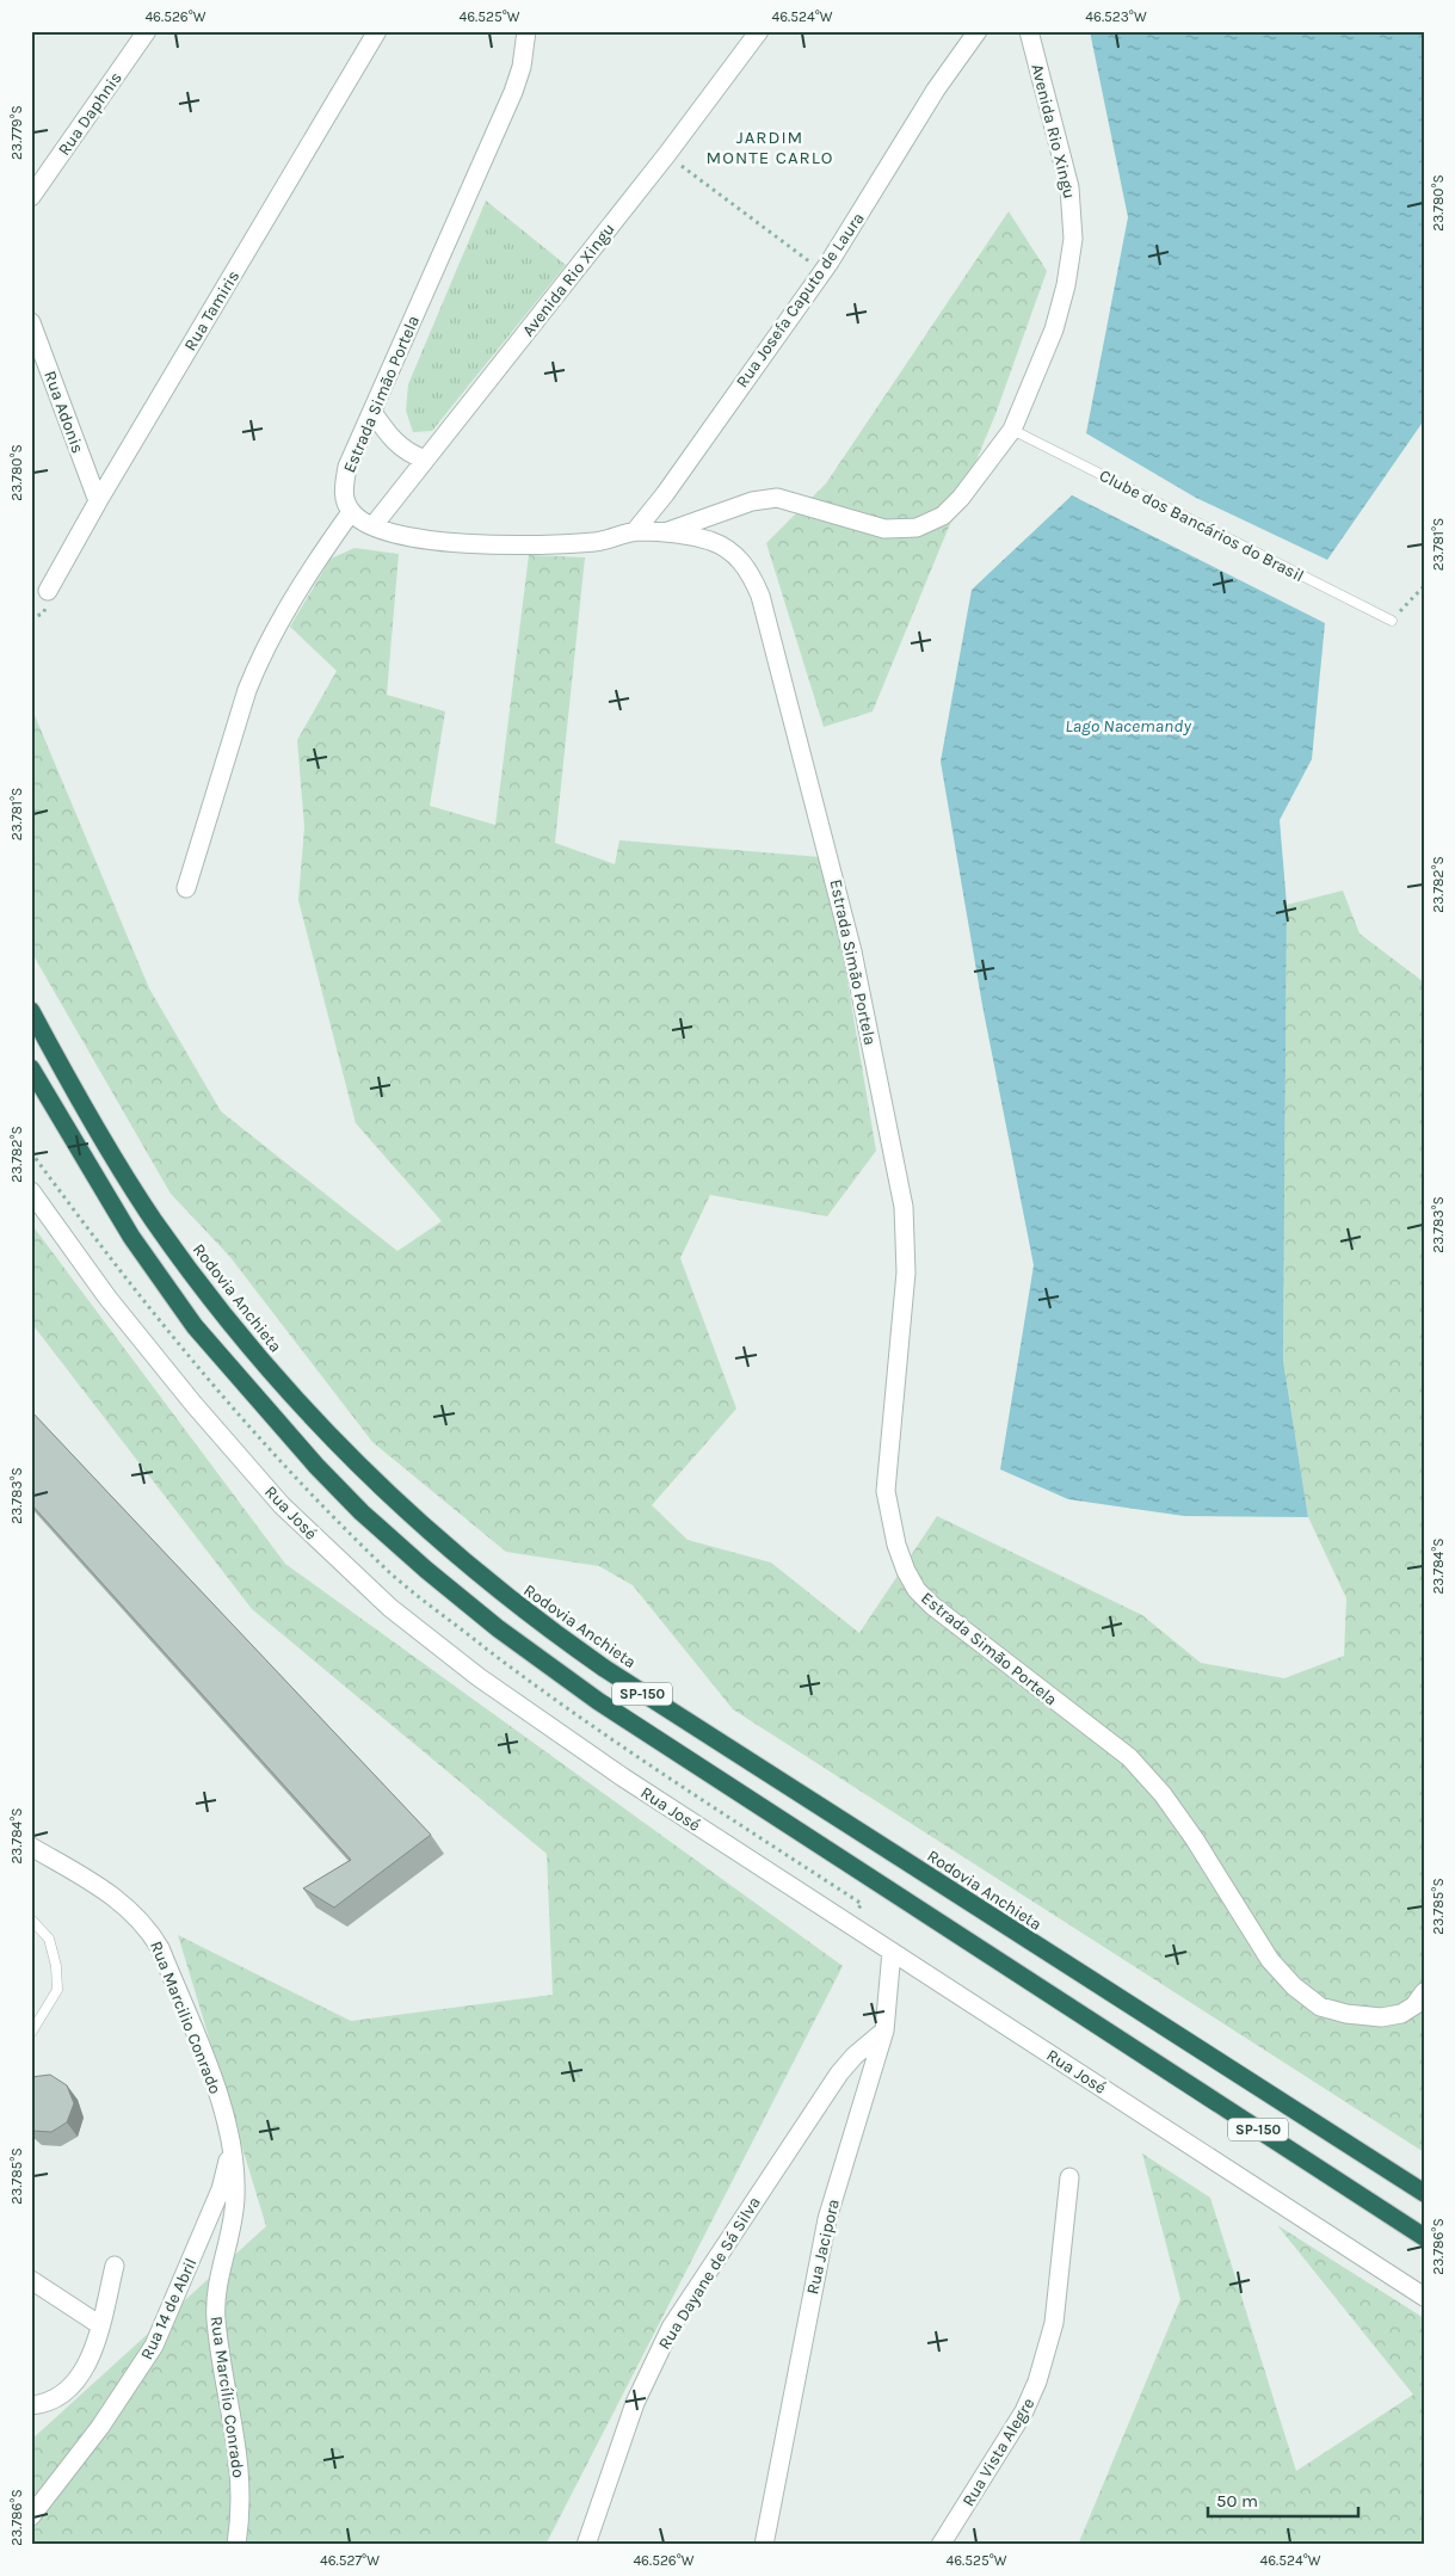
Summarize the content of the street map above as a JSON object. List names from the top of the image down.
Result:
{
  "streets": {
    "highway": ["Rodovia Anchieta", "SP-150"],
    "street": [
      "Rua Daphnis",
      "Avenida Rio Xingu",
      "Rua Josefa Caputo de Laura",
      "Rua Tamiris",
      "Estrada Simão Portela",
      "Rua Adonis",
      "Rua José",
      "Rua Marcilio Conrado",
      "Rua Jacipora",
      "Rua Dayane de Sá Silva",
      "Rua 14 de Abril",
      "Rua Marcílio Conrado",
      "Rua Vista Alegre"
    ],
    "lane": ["Clube dos Bancários do Brasil"]
  },
  "crossings": [
    ["Avenida Rio Xingu", "Estrada Simão Portela"],
    ["Avenida Rio Xingu", "Clube dos Bancários do Brasil"],
    ["Rua Josefa Caputo de Laura", "Estrada Simão Portela"],
    ["Rua Tamiris", "Rua Adonis"],
    ["Rua José", "Rua Jacipora"],
    ["Rua Marcilio Conrado", "Rua 14 de Abril"],
    ["Rua Marcilio Conrado", "Rua Marcílio Conrado"],
    ["Rua Jacipora", "Rua Dayane de Sá Silva"],
    ["Rua 14 de Abril", "Rua Marcílio Conrado"]
  ],
  "districts": ["JARDIM MONTE CARLO"],
  "water": ["Lago Nacemandy"],
  "scale_bar": "50 m",
  "coordinates": [
    "46.526°W",
    "46.525°W",
    "46.524°W",
    "46.523°W",
    "23.779°S",
    "23.780°S",
    "23.781°S",
    "23.782°S",
    "23.783°S",
    "23.784°S",
    "23.785°S",
    "23.786°S",
    "46.527°W"
  ]
}
